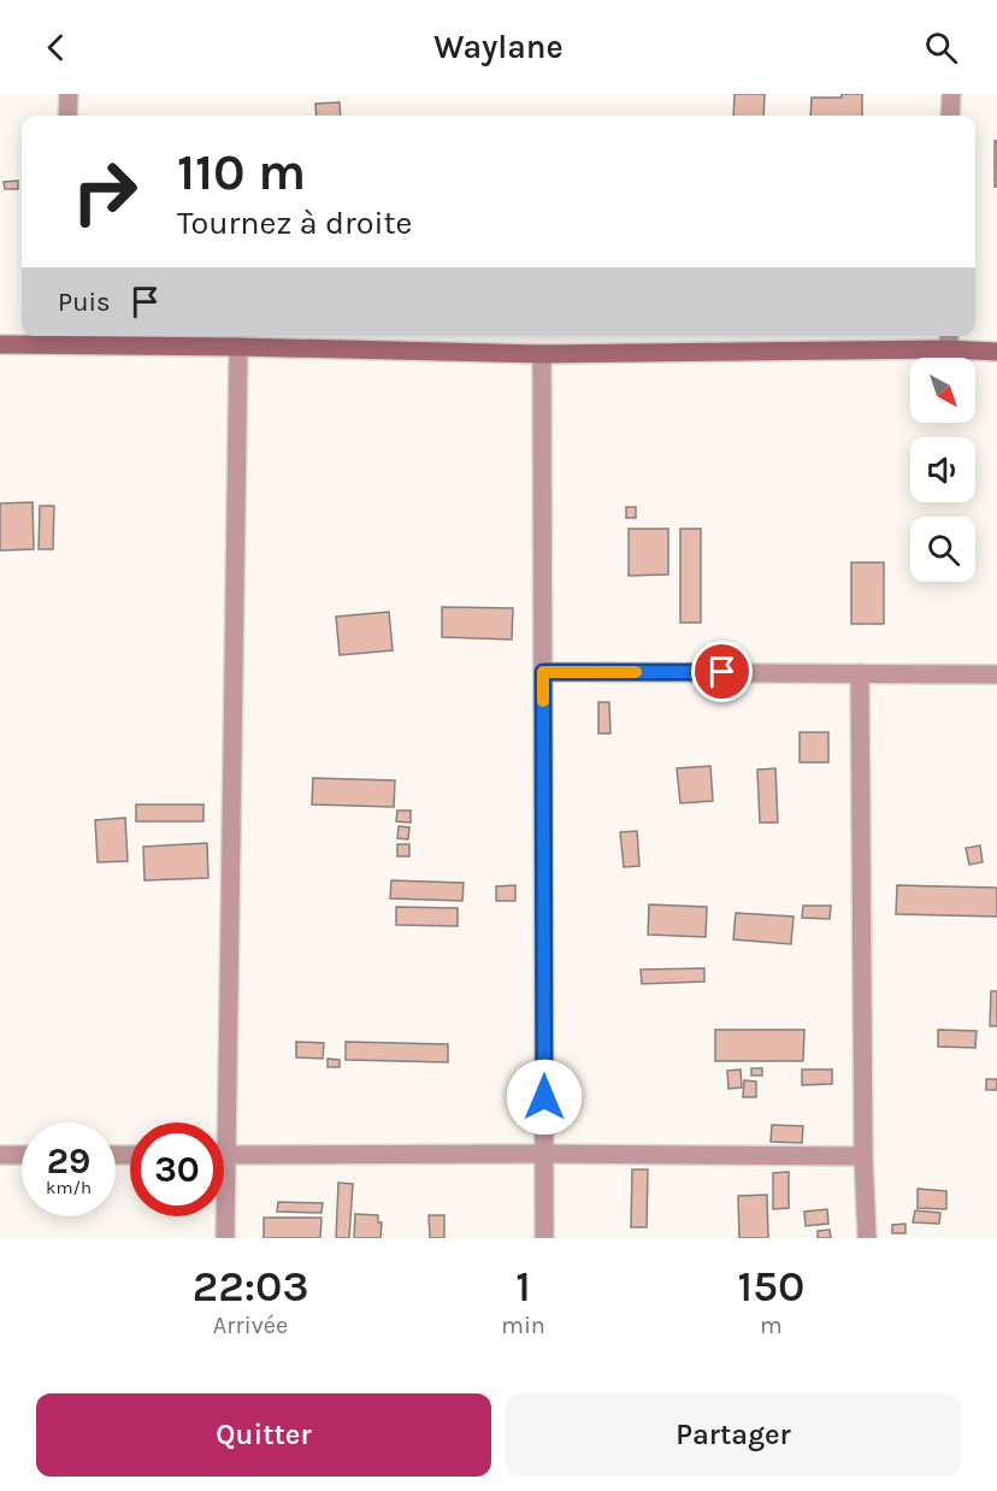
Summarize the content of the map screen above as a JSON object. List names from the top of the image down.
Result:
{
  "north": "bottom right",
  "page": {
    "header": "Waylane",
    "turn": ["110 m", "Tournez à droite"],
    "then": "Puis",
    "speed": "29 km/h",
    "limit": "30",
    "eta": [
      "22:03",
      "Arrivée",
      "1",
      "min",
      "150",
      "m"
    ],
    "buttons": ["Quitter", "Partager"]
  }
}
